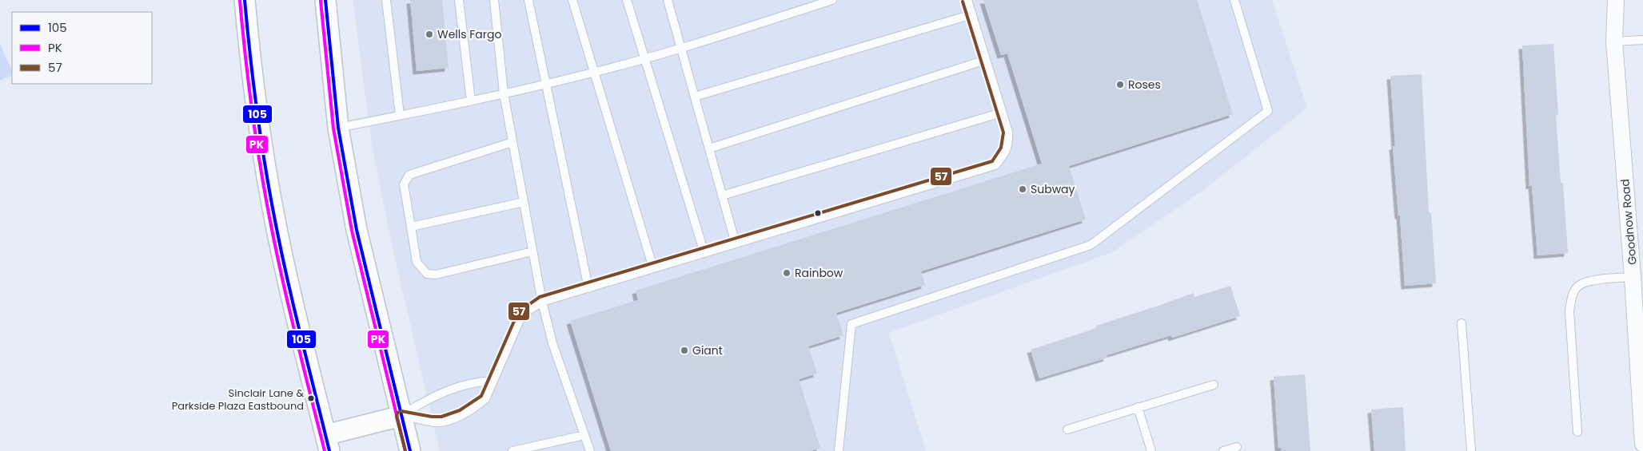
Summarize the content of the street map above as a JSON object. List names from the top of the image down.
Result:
{
  "streets": {
    "street": ["Goodnow Road"]
  },
  "places": [
    "Wells Fargo",
    "Roses",
    "Subway",
    "Rainbow",
    "Giant",
    "Sinclair Lane & Parkside Plaza Eastbound"
  ],
  "lines": ["transit line 105", "transit line PK", "transit line 57"],
  "legend": ["105", "PK", "57"]
}
